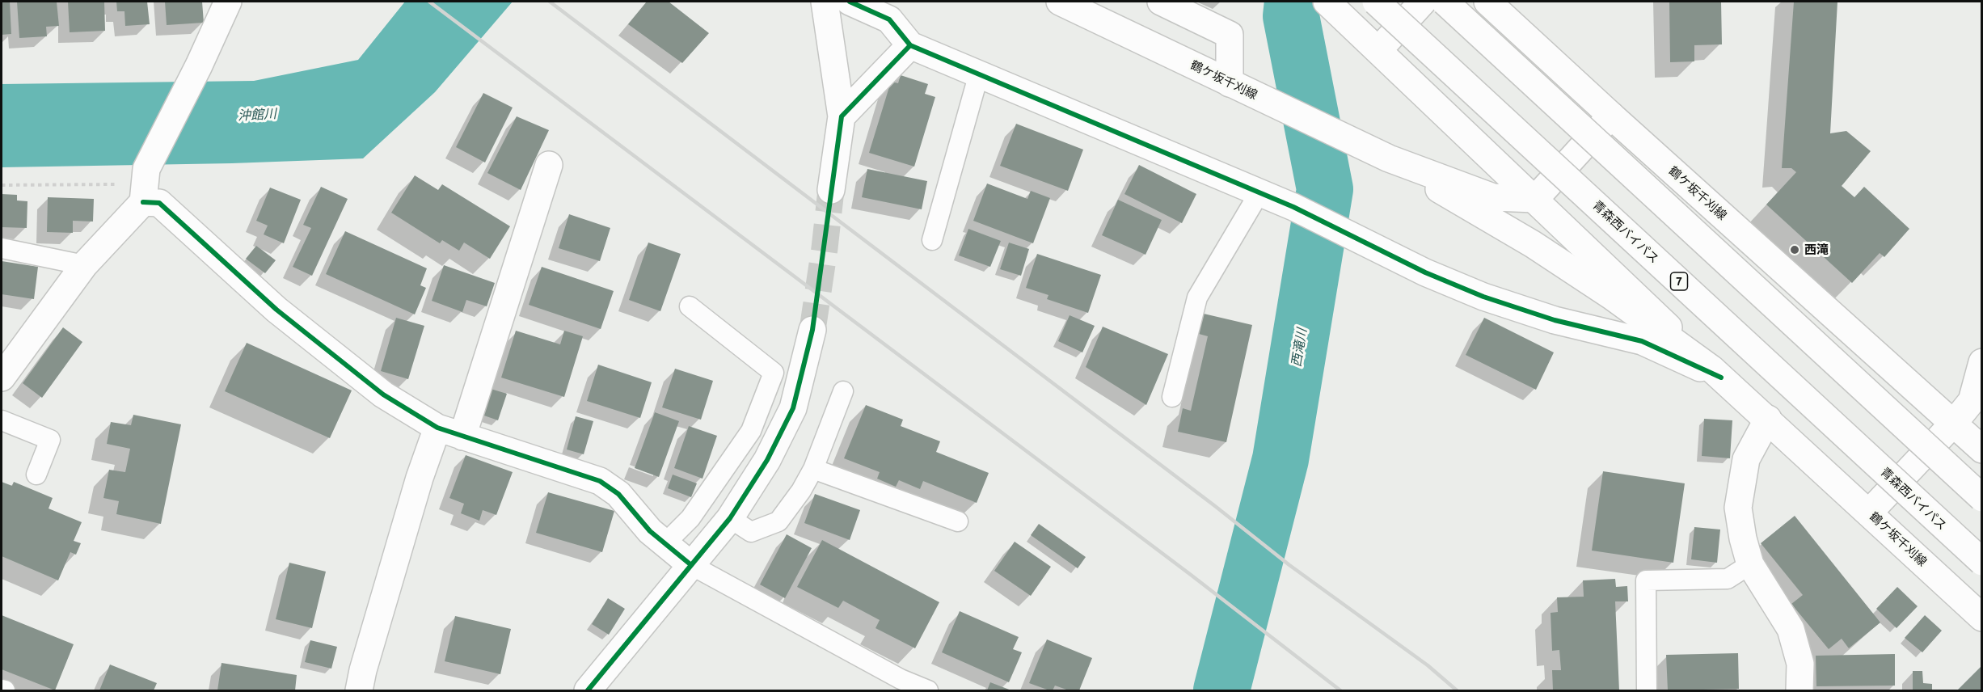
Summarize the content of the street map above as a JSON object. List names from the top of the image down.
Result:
{
  "streets": {
    "main road": ["鶴ケ坂千刈線", "青森西バイパス", "7"]
  },
  "water": ["沖館川", "西滝川"],
  "places": ["西滝"]
}
